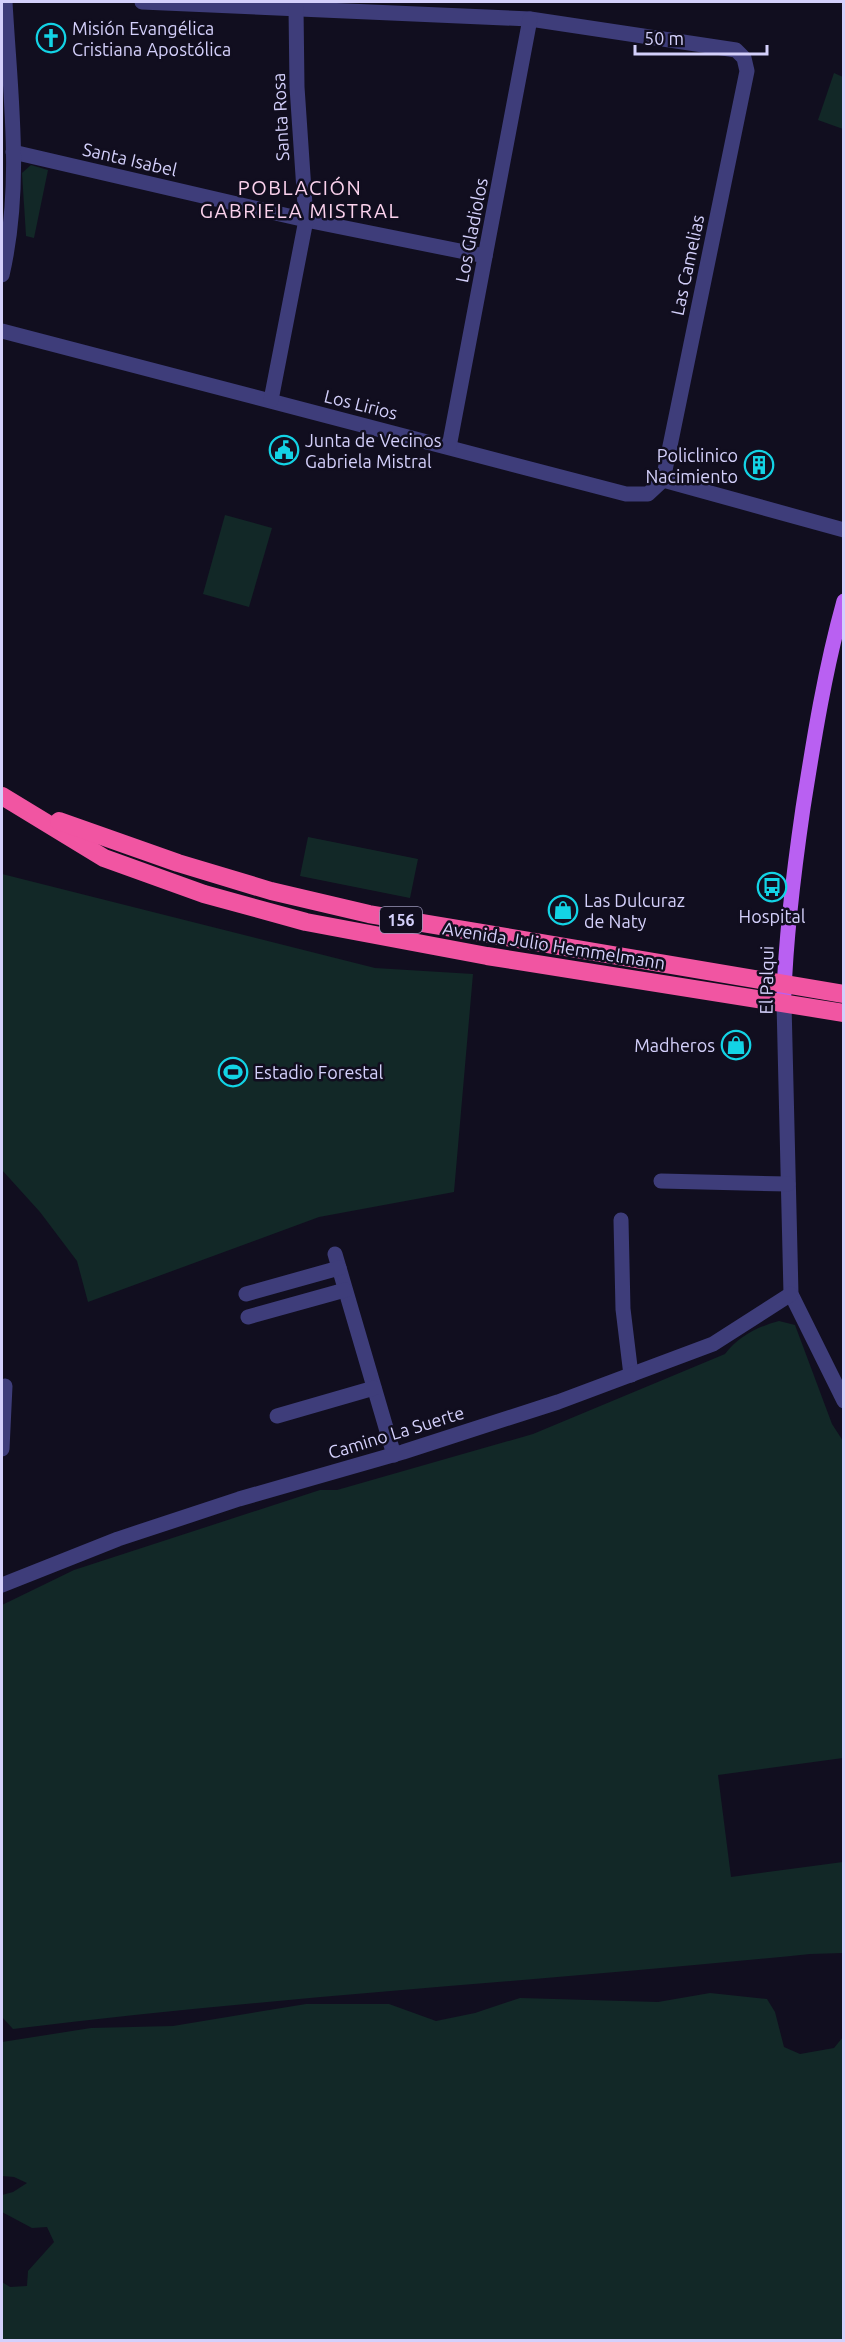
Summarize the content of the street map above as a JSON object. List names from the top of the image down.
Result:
{
  "streets": {
    "highway": ["156", "Avenida Julio Hemmelmann"],
    "main road": ["El Palqui"],
    "street": [
      "Santa Rosa",
      "Santa Isabel",
      "Los Gladiolos",
      "Las Camelias",
      "Los Lirios",
      "Camino La Suerte"
    ]
  },
  "crossings": [
    ["Santa Rosa", "Santa Isabel"],
    ["Santa Rosa", "Los Lirios"],
    ["Santa Isabel", "Los Gladiolos"],
    ["Los Gladiolos", "Las Camelias"],
    ["Los Gladiolos", "Los Lirios"],
    ["Las Camelias", "Los Lirios"],
    ["Avenida Julio Hemmelmann", "El Palqui"],
    ["El Palqui", "Camino La Suerte"]
  ],
  "districts": ["POBLACIÓN GABRIELA MISTRAL"],
  "places": {
    "church": ["Misión Evangélica Cristiana Apostólica"],
    "public building": ["Junta de Vecinos Gabriela Mistral"],
    "building": ["Policlinico Nacimiento"],
    "bus stop": ["Hospital"],
    "shop": ["Las Dulcuraz de Naty", "Madheros"],
    "sports": ["Estadio Forestal"]
  },
  "scale_bar": "50 m"
}
